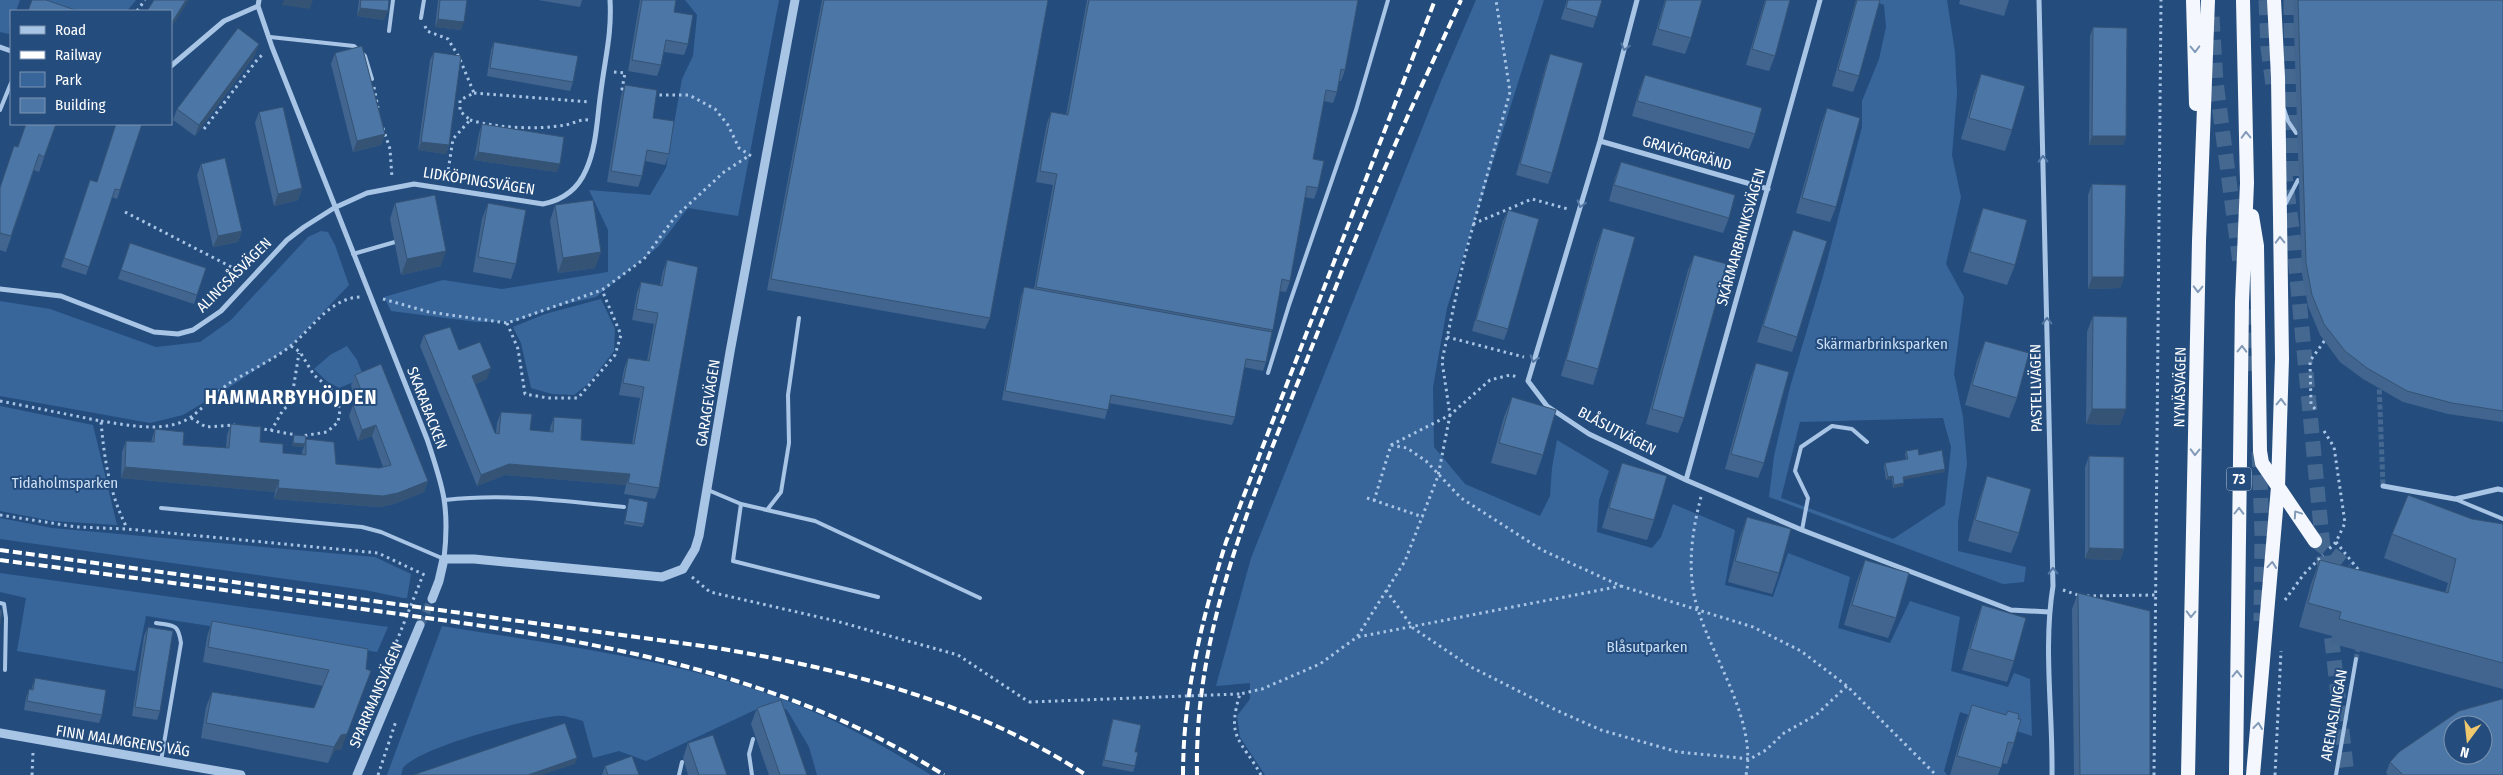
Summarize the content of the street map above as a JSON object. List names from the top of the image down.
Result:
{
  "streets": {
    "highway": ["NYNÄSVÄGEN", "73"],
    "street": [
      "GRAVÖRGRÄND",
      "LIDKÖPINGSVÄGEN",
      "SKÄRMARBRINKSVÄGEN",
      "ALINGSÅSVÄGEN",
      "PASTELLVÄGEN",
      "GARAGEVÄGEN",
      "SKARABACKEN",
      "BLÅSUTVÄGEN",
      "SPARRMANSVÄGEN",
      "FINN MALMGRENS VÄG"
    ],
    "lane": ["ARENASLINGAN"]
  },
  "crossings": [
    ["GRAVÖRGRÄND", "SKÄRMARBRINKSVÄGEN"],
    ["LIDKÖPINGSVÄGEN", "ALINGSÅSVÄGEN"],
    ["LIDKÖPINGSVÄGEN", "SKARABACKEN"],
    ["SKÄRMARBRINKSVÄGEN", "BLÅSUTVÄGEN"],
    ["ALINGSÅSVÄGEN", "SKARABACKEN"],
    ["PASTELLVÄGEN", "BLÅSUTVÄGEN"]
  ],
  "one_way": ["PASTELLVÄGEN"],
  "districts": ["HAMMARBYHÖJDEN"],
  "parks": ["Skärmarbrinksparken", "Tidaholmsparken", "Blåsutparken"],
  "legend": [
    "Road",
    "Railway",
    "Park",
    "Building"
  ],
  "north": "bottom"
}
